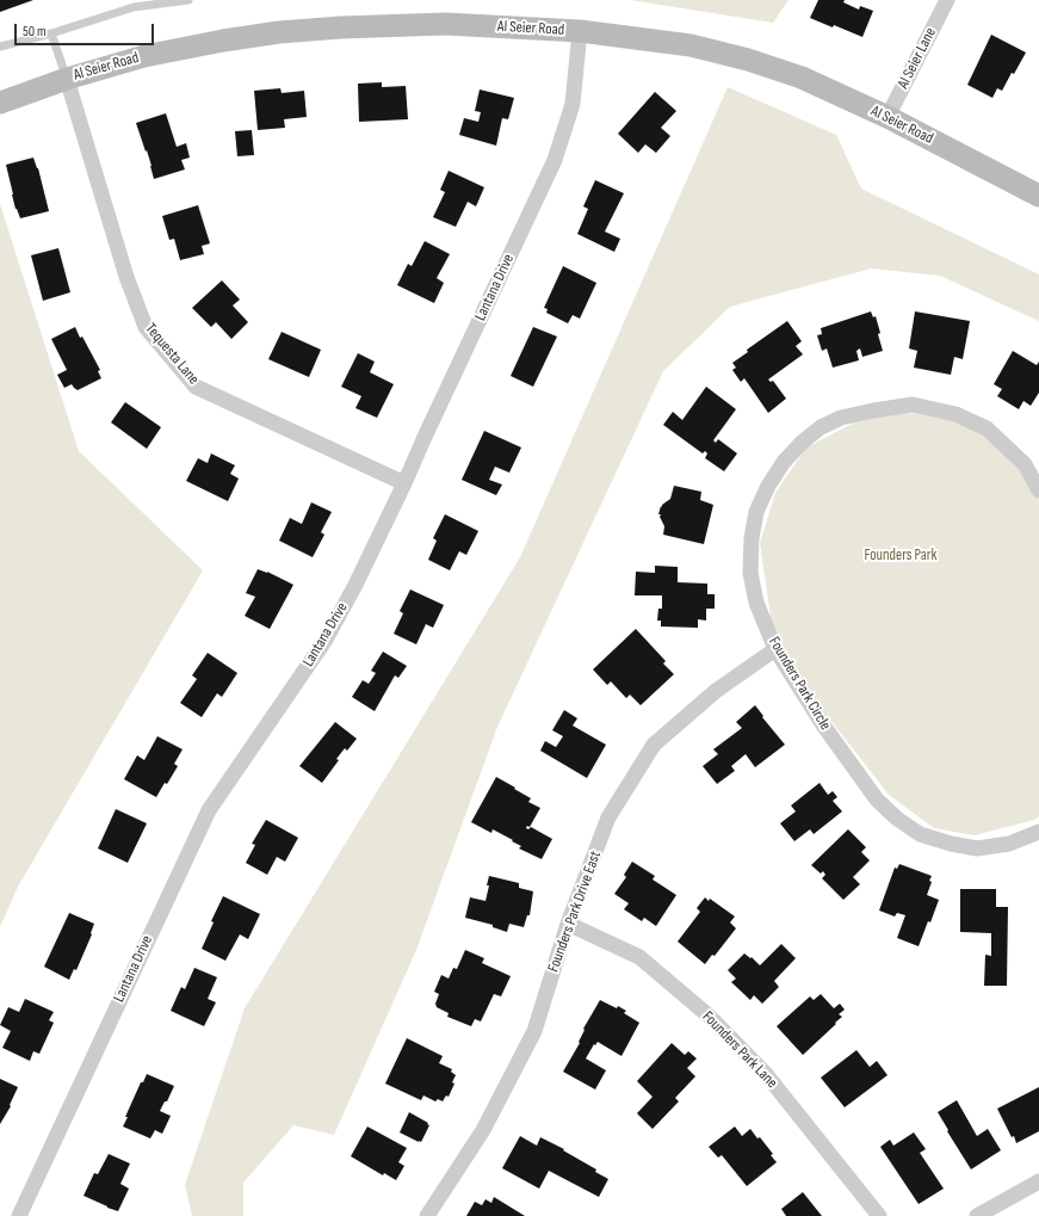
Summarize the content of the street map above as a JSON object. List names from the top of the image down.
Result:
{
  "streets": {
    "street": [
      "Al Seier Road",
      "Al Seier Lane",
      "Lantana Drive",
      "Tequesta Lane",
      "Founders Park Circle",
      "Founders Park Drive East",
      "Founders Park Lane"
    ]
  },
  "crossings": [
    ["Al Seier Road", "Al Seier Lane"],
    ["Al Seier Road", "Lantana Drive"],
    ["Al Seier Road", "Tequesta Lane"],
    ["Lantana Drive", "Tequesta Lane"],
    ["Founders Park Circle", "Founders Park Drive East"],
    ["Founders Park Drive East", "Founders Park Lane"]
  ],
  "parks": ["Founders Park"],
  "scale_bar": "50 m"
}
